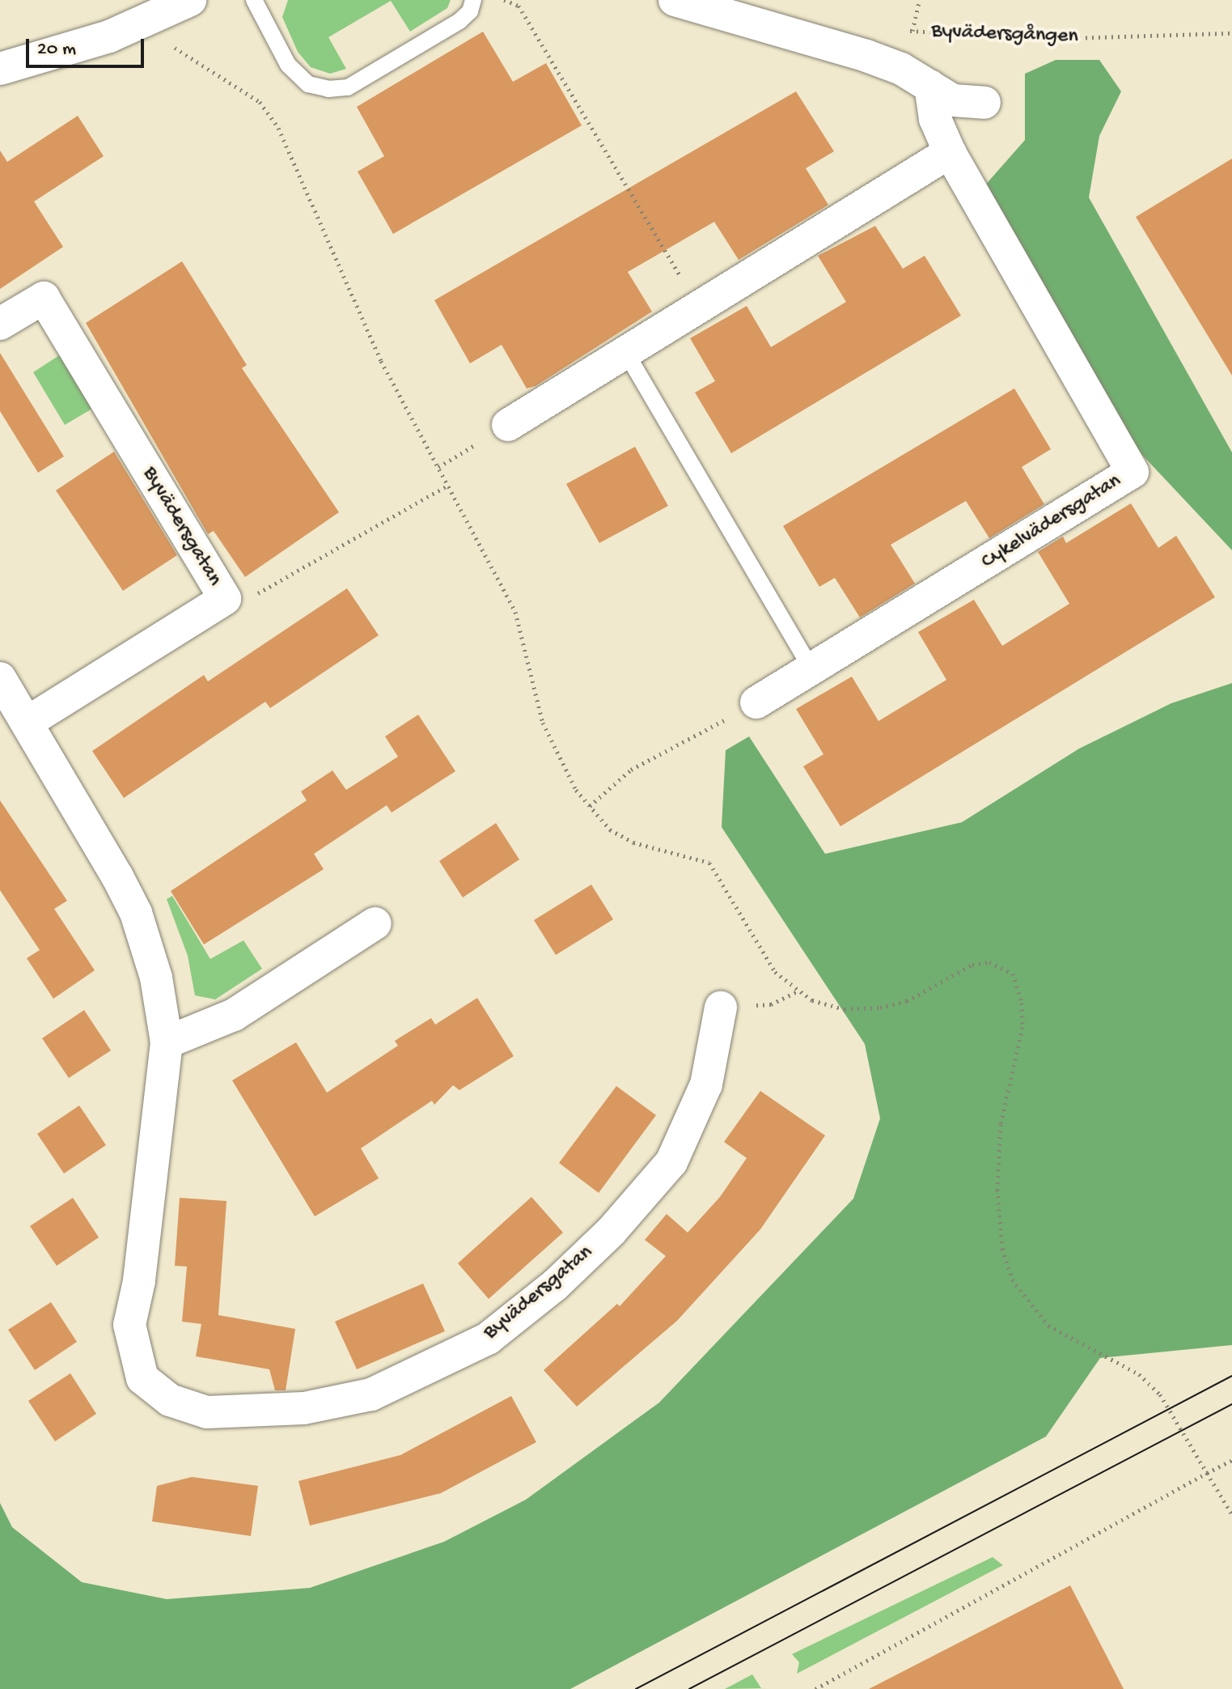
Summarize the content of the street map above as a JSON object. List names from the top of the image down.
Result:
{
  "streets": {
    "street": ["Cykelvädersgatan", "Byvädersgatan"],
    "path": ["Byvädersgången"]
  },
  "scale_bar": "20 m"
}
